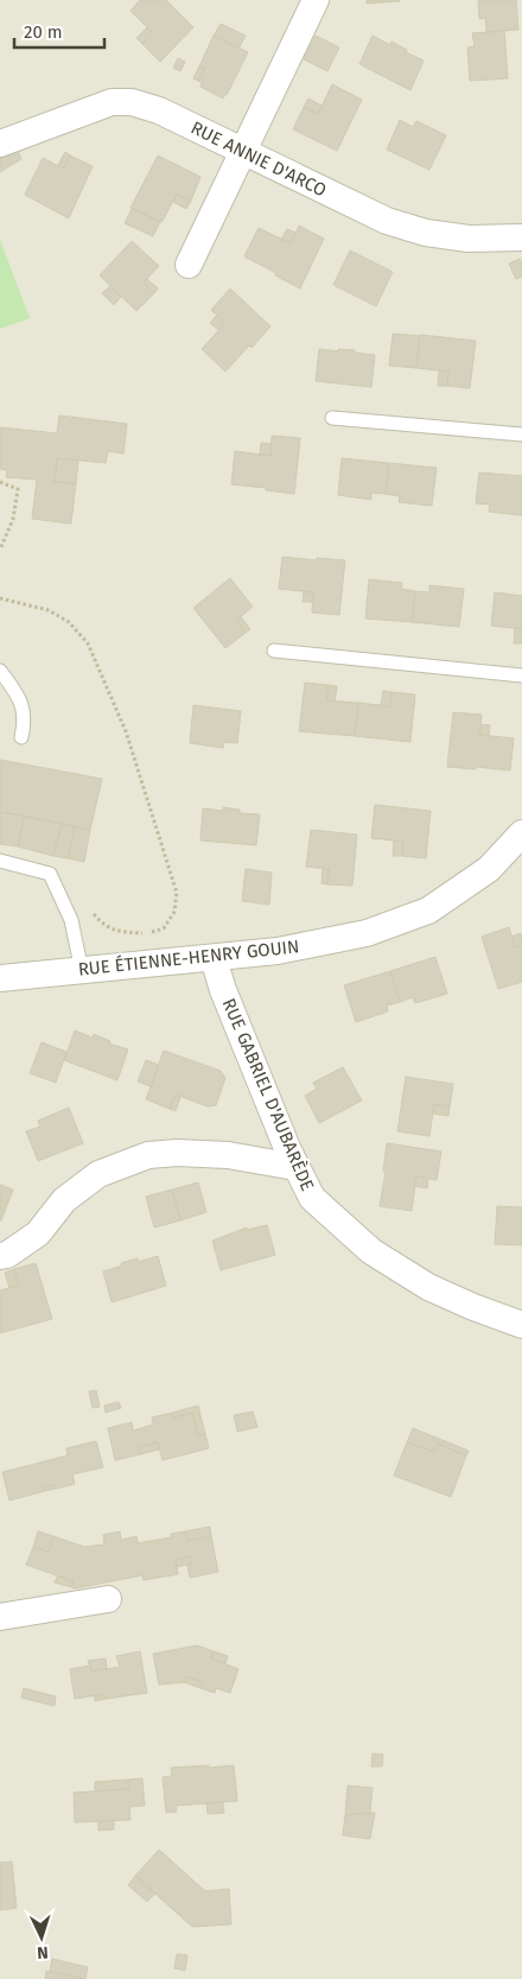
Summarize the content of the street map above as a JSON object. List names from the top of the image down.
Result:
{
  "streets": {
    "street": ["RUE ANNIE D'ARCO", "RUE ÉTIENNE-HENRY GOUIN", "RUE GABRIEL D'AUBARÈDE"]
  },
  "crossings": [
    ["RUE ÉTIENNE-HENRY GOUIN", "RUE GABRIEL D'AUBARÈDE"]
  ],
  "scale_bar": "20 m",
  "north": "bottom"
}
